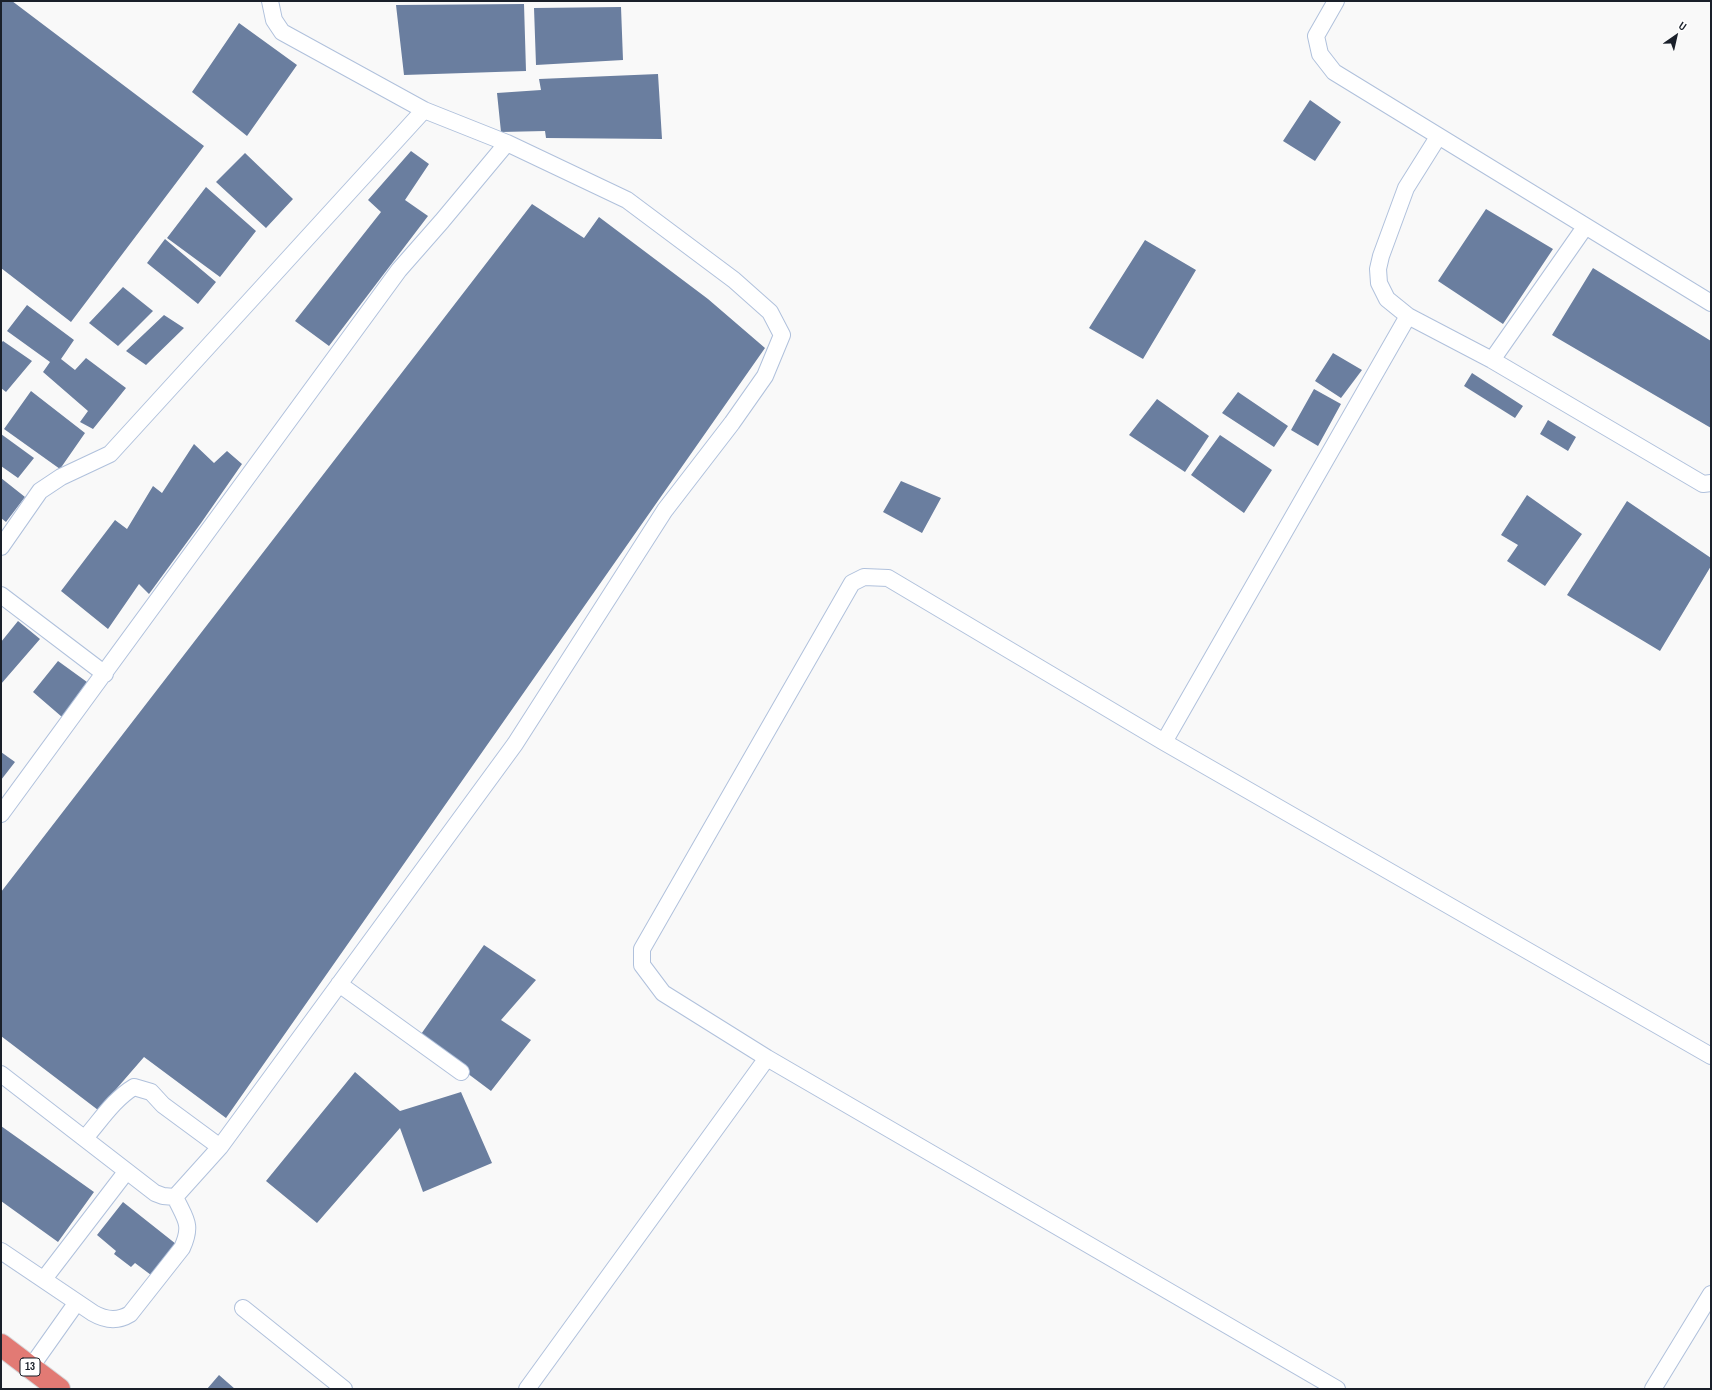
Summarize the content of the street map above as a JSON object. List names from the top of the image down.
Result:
{
  "streets": {
    "highway": ["13"]
  },
  "north": "top right"
}
